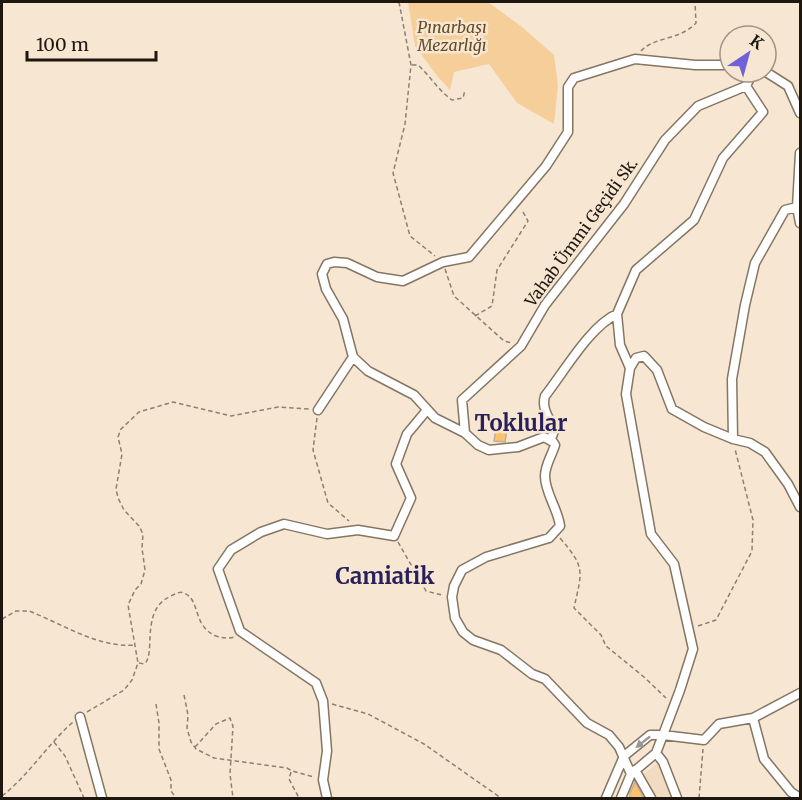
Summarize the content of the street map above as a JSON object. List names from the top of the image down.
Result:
{
  "streets": {
    "street": ["Vahab Ümmi Geçidi Sk."]
  },
  "districts": ["Toklular", "Camiatik"],
  "parks": ["Pınarbaşı Mezarlığı"],
  "scale_bar": "100 m",
  "north": "top right"
}
